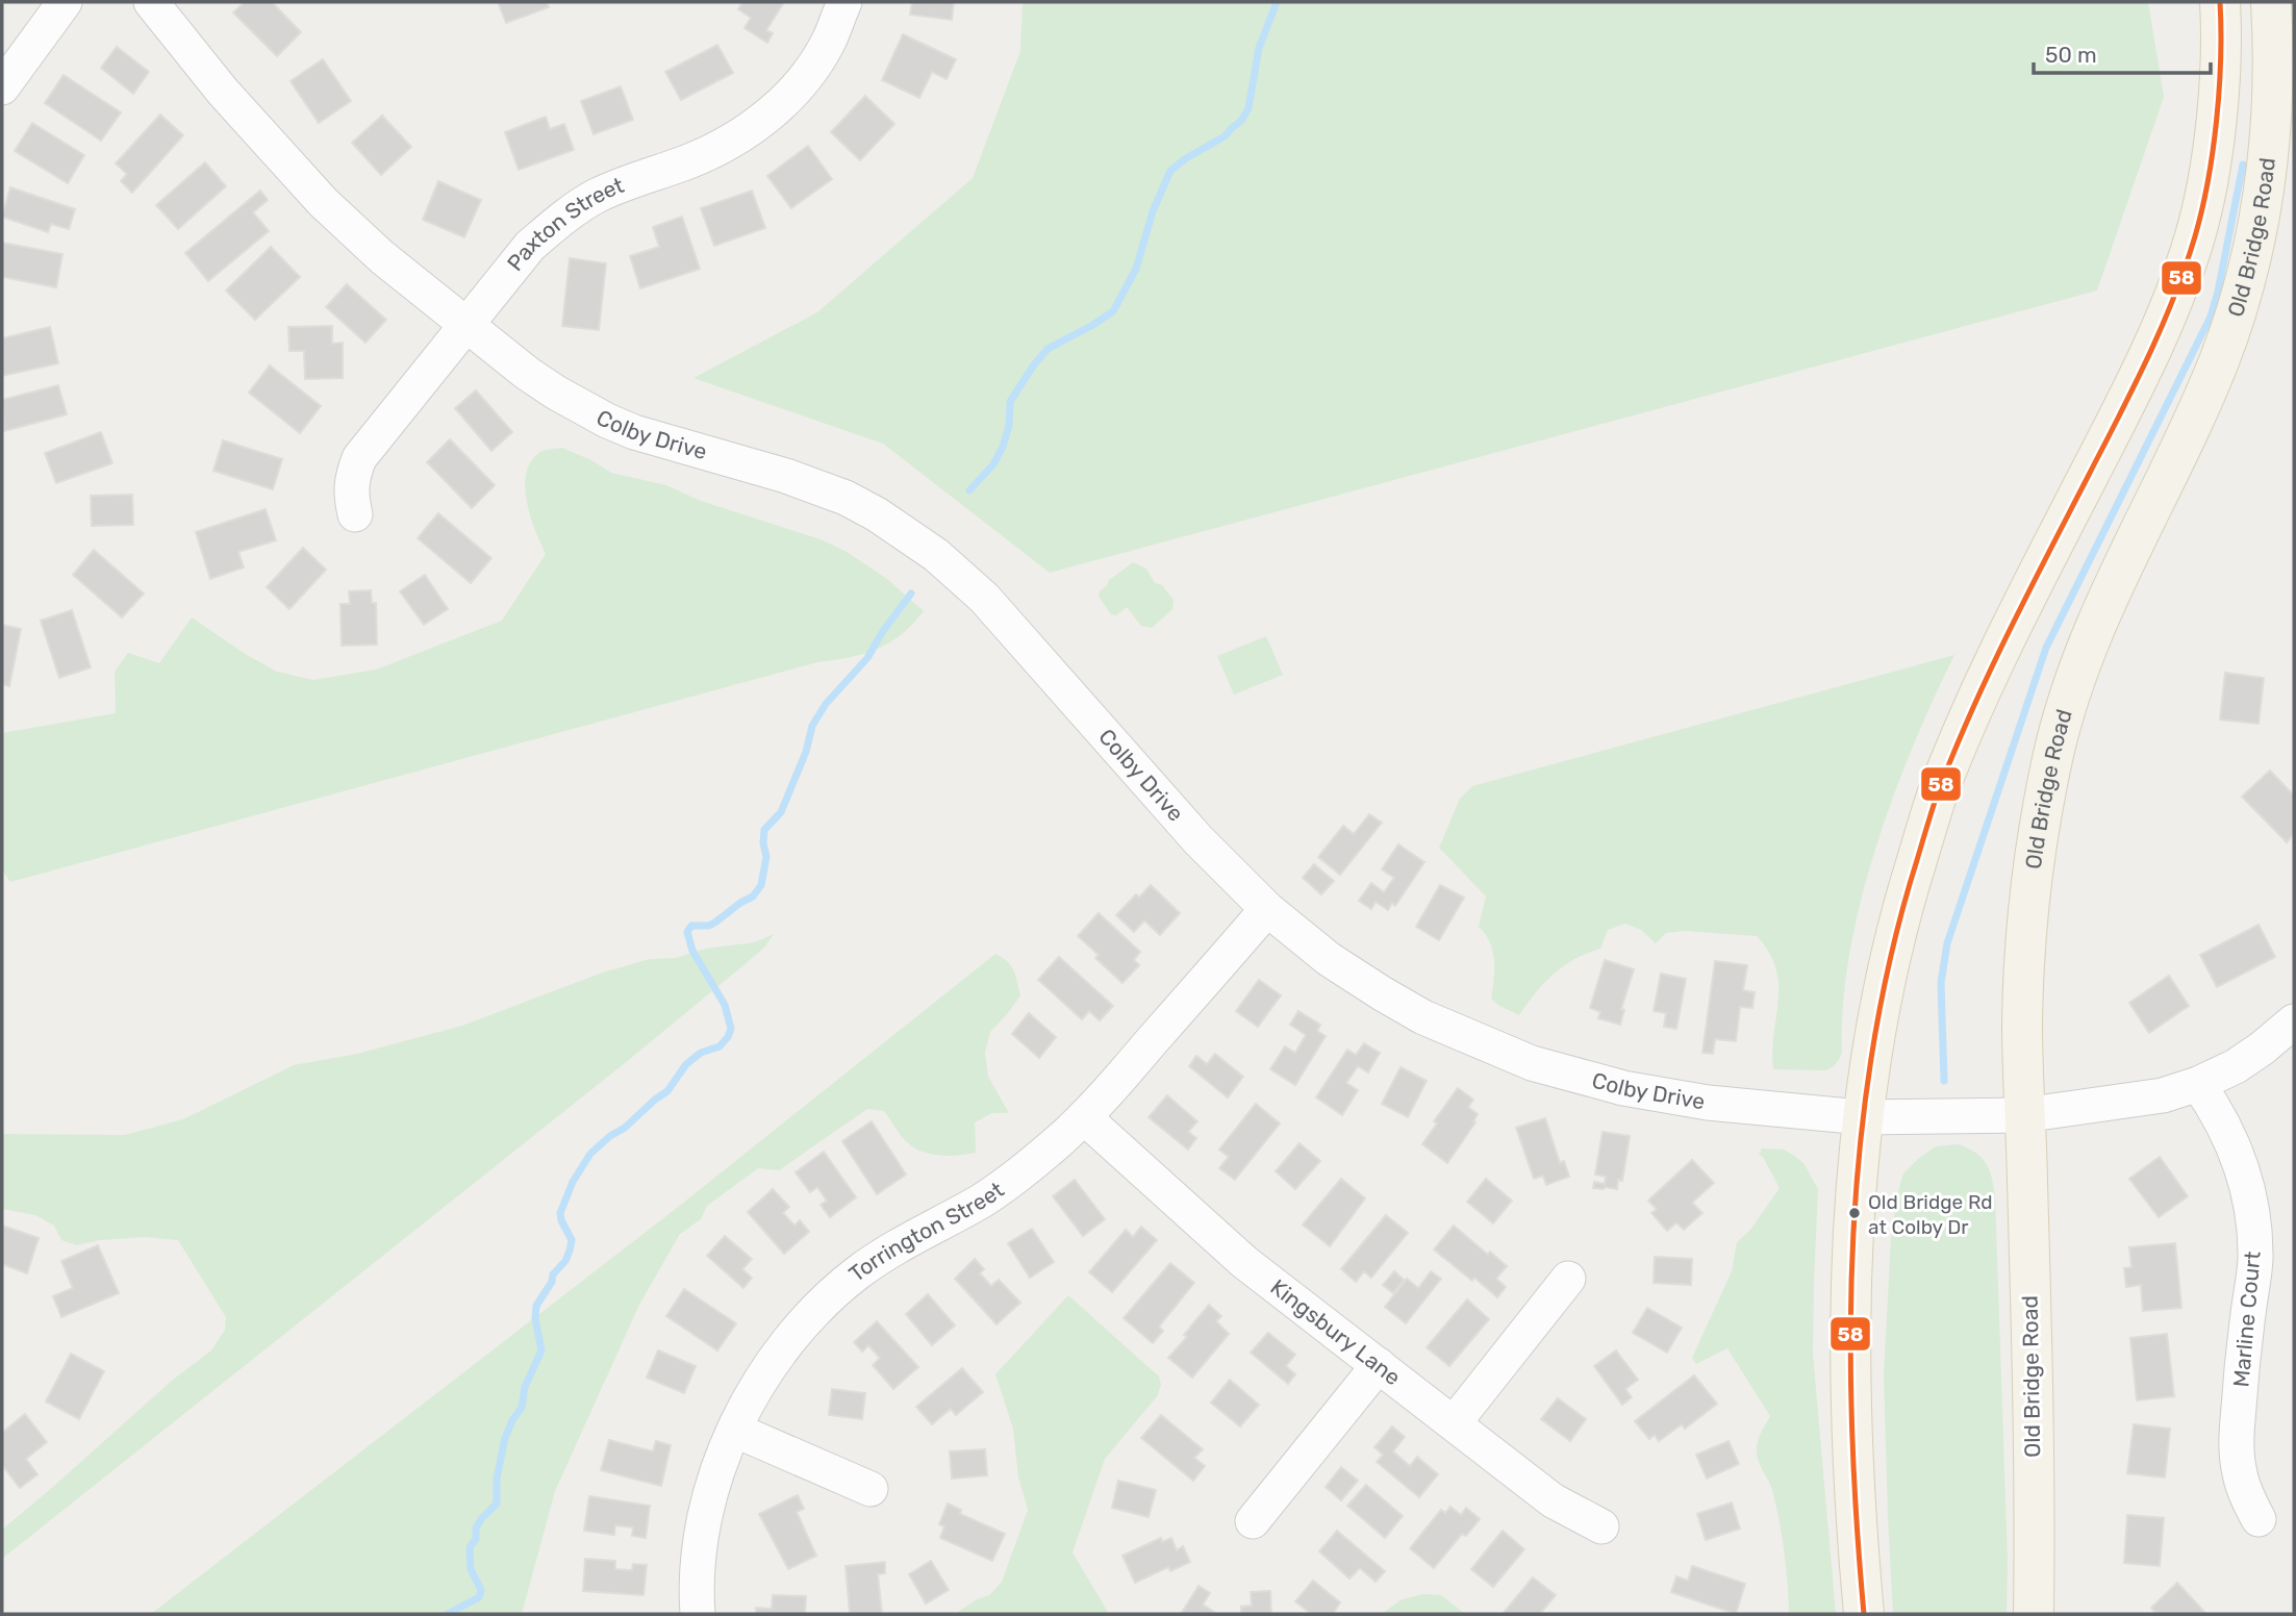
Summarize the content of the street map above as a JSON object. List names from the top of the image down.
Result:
{
  "streets": {
    "main road": ["Old Bridge Road"],
    "street": [
      "Paxton Street",
      "Colby Drive",
      "Torrington Street",
      "Marline Court",
      "Kingsbury Lane"
    ]
  },
  "crossings": [
    ["Paxton Street", "Colby Drive"],
    ["Old Bridge Road", "Colby Drive"],
    ["Colby Drive", "Torrington Street"],
    ["Colby Drive", "Marline Court"],
    ["Torrington Street", "Kingsbury Lane"]
  ],
  "places": ["Old Bridge Rd at Colby Dr"],
  "lines": ["transit line 58"],
  "scale_bar": "50 m"
}
